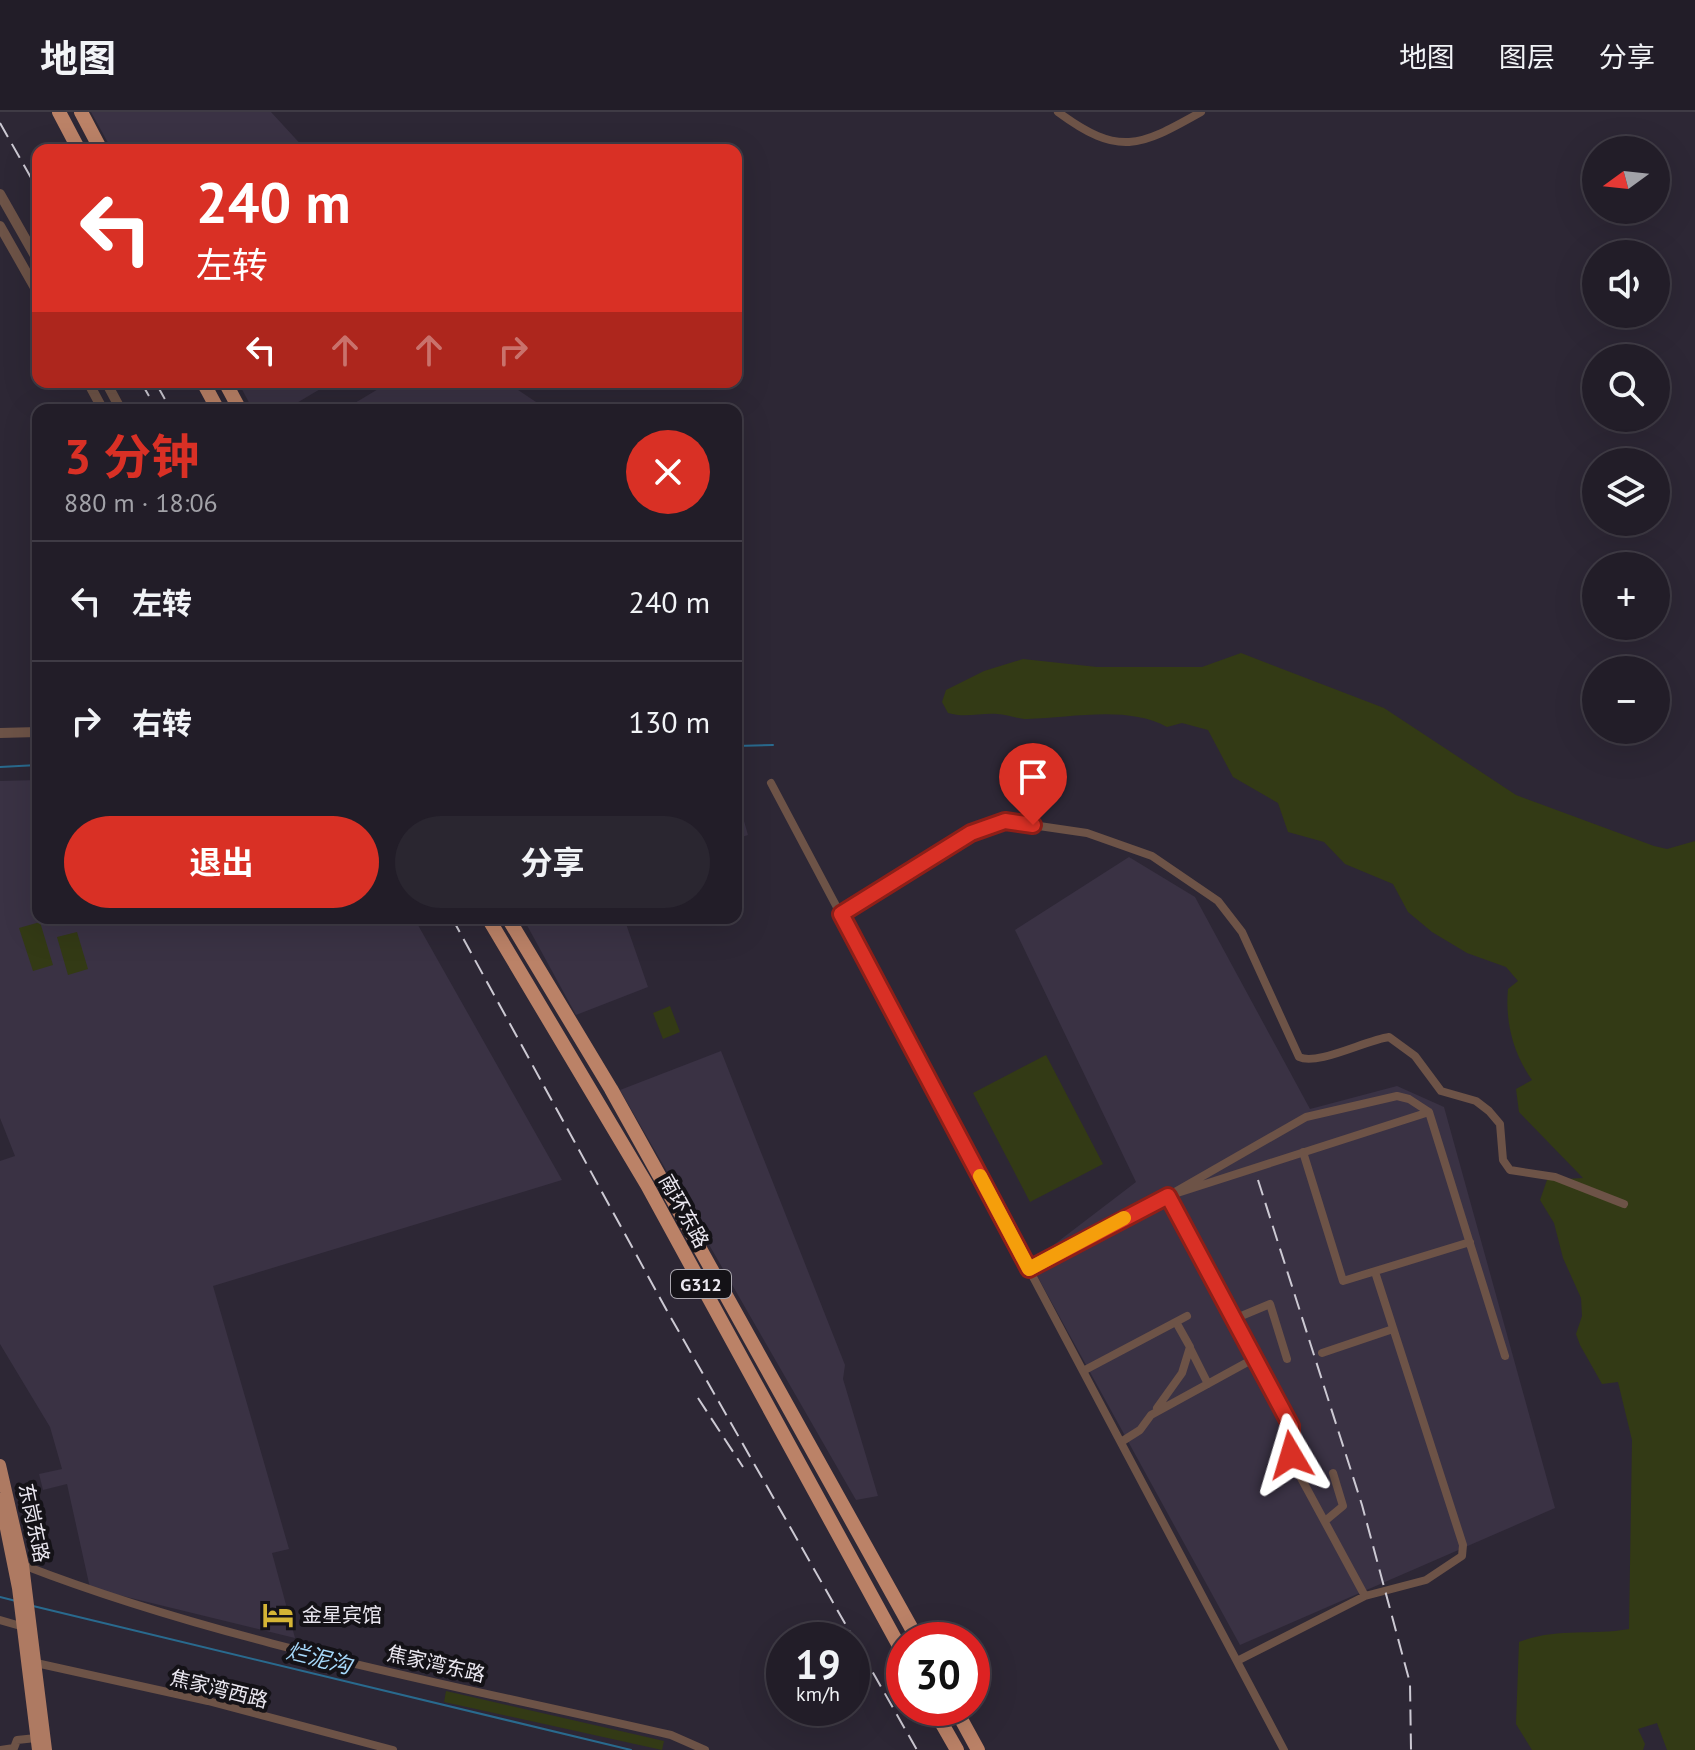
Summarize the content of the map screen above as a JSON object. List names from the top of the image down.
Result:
{
  "streets": {
    "highway": ["南环东路", "G312"],
    "main road": ["东岗东路"],
    "street": ["焦家湾东路", "焦家湾西路"]
  },
  "crossings": [
    ["东岗东路", "焦家湾东路"]
  ],
  "water": ["烂泥沟"],
  "places": {
    "hotel": ["金星宾馆"]
  },
  "north": "left",
  "page": {
    "header": "地图",
    "nav": ["地图", "图层", "分享"],
    "map_buttons": ["+", "−"],
    "turn": ["240 m", "左转"],
    "heading": ["3 分钟", "880 m · 18:06"],
    "list": [
      {
        "name": "左转",
        "value": "240 m"
      },
      {
        "name": "右转",
        "value": "130 m"
      }
    ],
    "buttons": ["退出", "分享"],
    "speed": "19 km/h",
    "limit": "30"
  }
}
